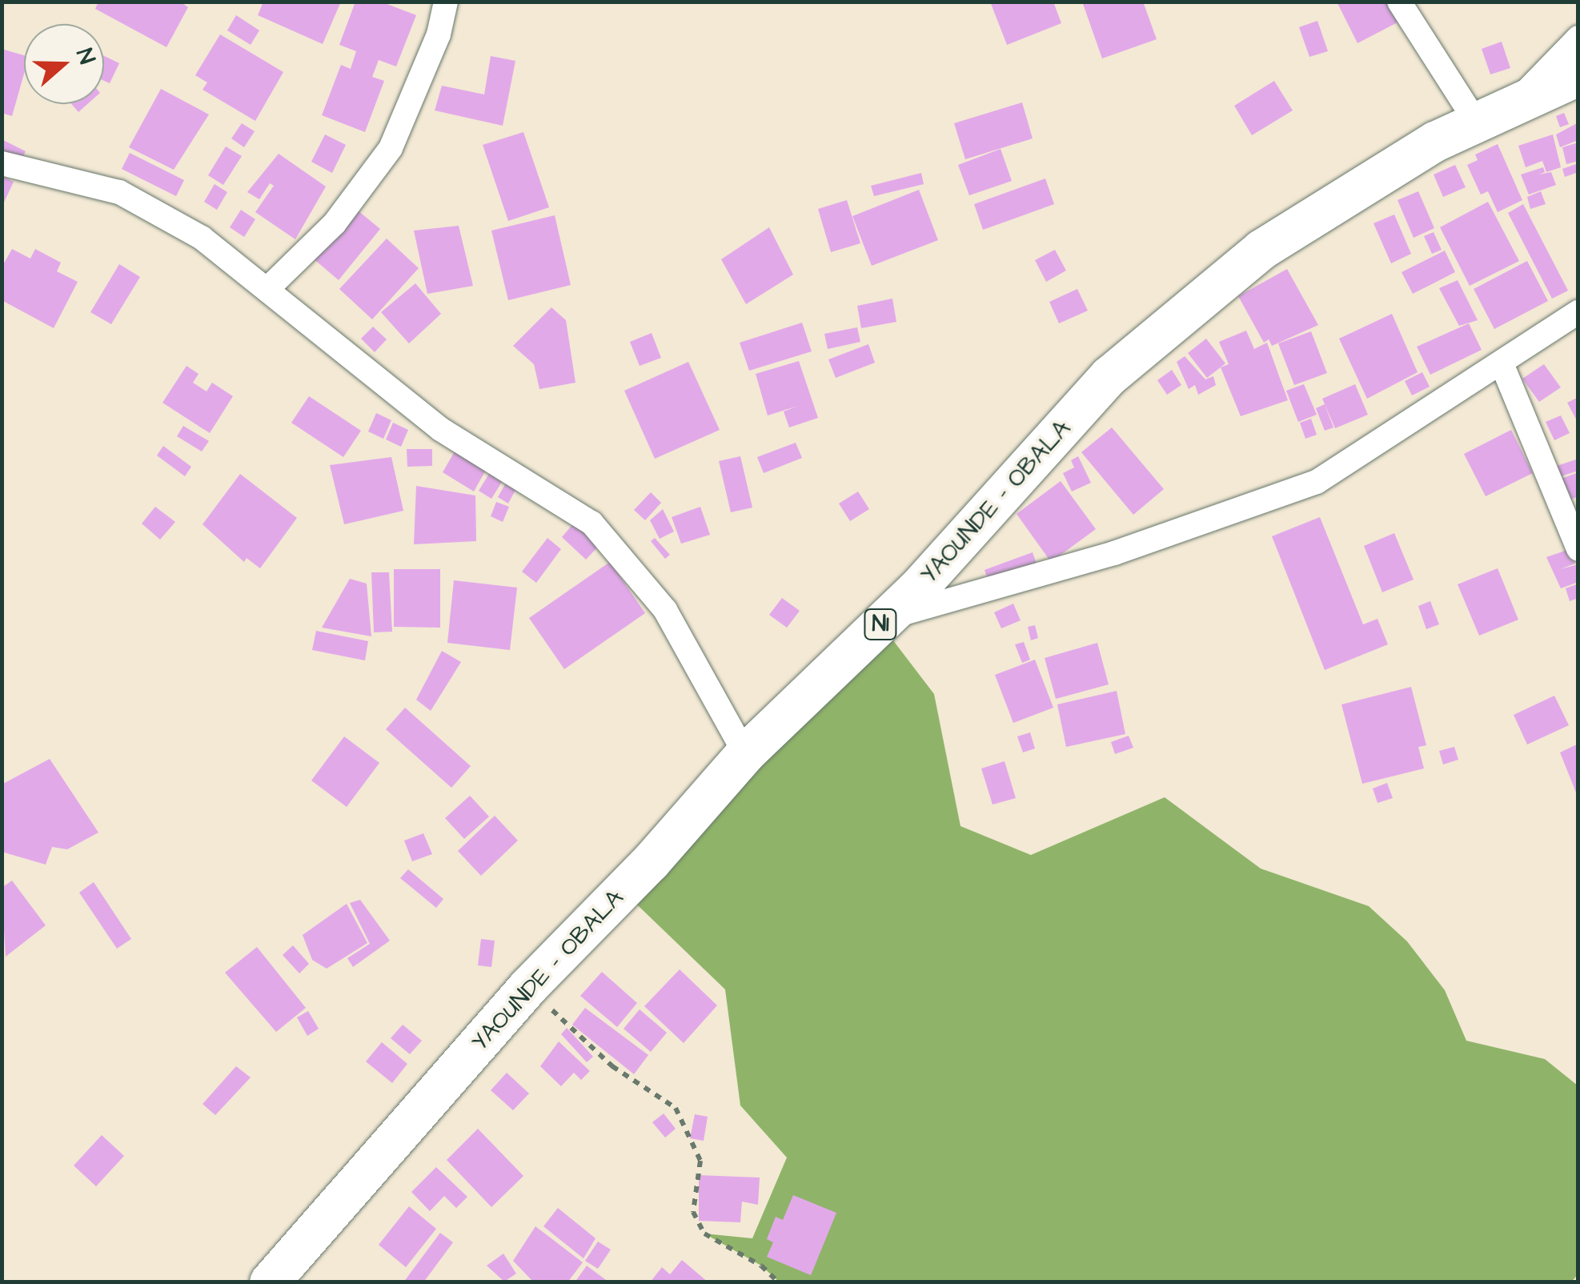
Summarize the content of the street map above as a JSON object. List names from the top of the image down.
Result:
{
  "streets": {
    "highway": ["YAOUNDE - OBALA", "N1"]
  },
  "north": "right"
}
